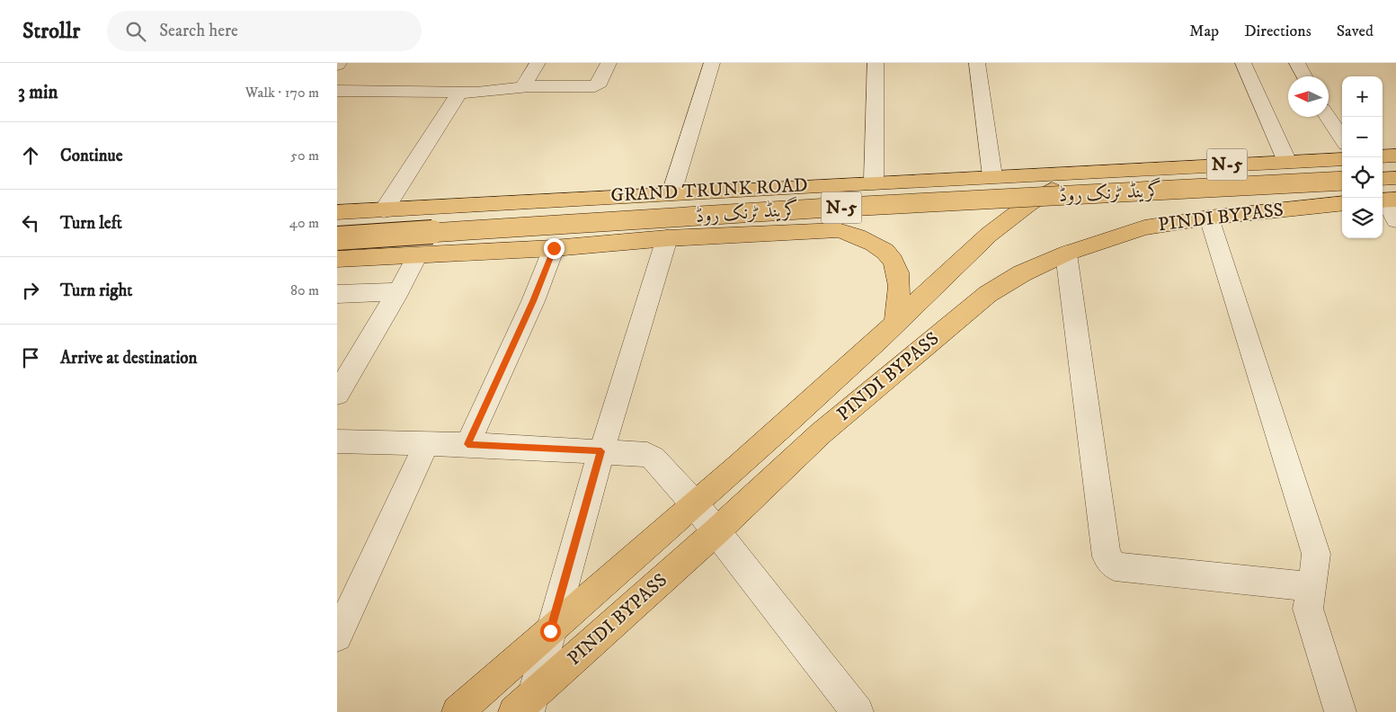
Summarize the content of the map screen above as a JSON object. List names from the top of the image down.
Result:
{
  "streets": {
    "highway": [
      "N-5",
      "GRAND TRUNK ROAD",
      "گرینڈ ٹرنک روڈ",
      "PINDI BYPASS"
    ]
  },
  "crossings": [
    ["GRAND TRUNK ROAD", "گرینڈ ٹرنک روڈ"],
    ["GRAND TRUNK ROAD", "PINDI BYPASS"],
    ["گرینڈ ٹرنک روڈ", "PINDI BYPASS"]
  ],
  "north": "left",
  "page": {
    "header": "Strollr",
    "search": "Search here",
    "nav": ["Map", "Directions", "Saved"],
    "heading": ["3 min", "Walk · 170 m"],
    "map_buttons": ["+", "−"],
    "list": [
      ["Continue", "50 m"],
      ["Turn left", "40 m"],
      ["Turn right", "80 m"],
      "Arrive at destination"
    ]
  }
}
